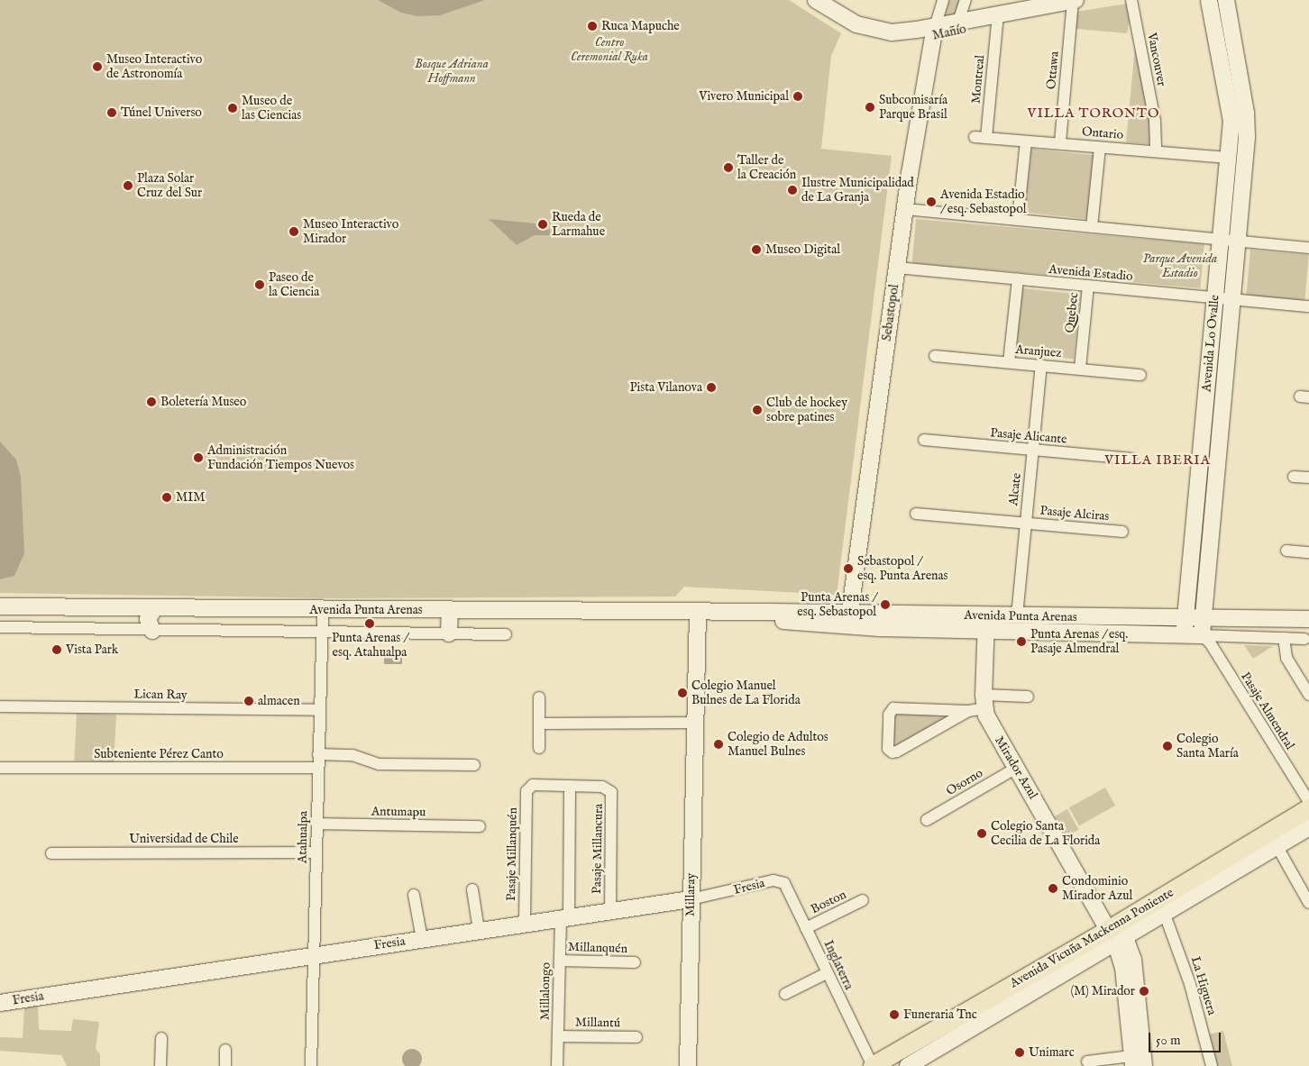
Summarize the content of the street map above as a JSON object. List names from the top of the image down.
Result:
{
  "streets": {
    "main road": [
      "Mañío",
      "Sebastopol",
      "Avenida Lo Ovalle",
      "Avenida Punta Arenas",
      "Mirador Azul",
      "Fresia",
      "Millaray",
      "Avenida Vicuña Mackenna Poniente"
    ],
    "street": [
      "Vancouver",
      "Ottawa",
      "Montreal",
      "Ontario",
      "Avenida Estadio",
      "Quebec",
      "Aranjuez",
      "Pasaje Alicante",
      "Alcate",
      "Pasaje Alciras",
      "Lican Ray",
      "Pasaje Almendral",
      "Subteniente Pérez Canto",
      "Osorno",
      "Antumapu",
      "Atahualpa",
      "Universidad de Chile",
      "Pasaje Millancura",
      "Pasaje Millanquén",
      "Boston",
      "Millanquén",
      "Inglaterra",
      "La Higuera",
      "Millalongo",
      "Millantú"
    ]
  },
  "crossings": [
    ["Mañío", "Ottawa"],
    ["Mañío", "Montreal"],
    ["Mañío", "Sebastopol"],
    ["Vancouver", "Ontario"],
    ["Ottawa", "Ontario"],
    ["Montreal", "Ontario"],
    ["Ontario", "Avenida Lo Ovalle"],
    ["Avenida Estadio", "Sebastopol"],
    ["Avenida Estadio", "Quebec"],
    ["Avenida Estadio", "Avenida Lo Ovalle"],
    ["Sebastopol", "Avenida Punta Arenas"],
    ["Quebec", "Aranjuez"],
    ["Avenida Lo Ovalle", "Avenida Punta Arenas"],
    ["Avenida Lo Ovalle", "Pasaje Almendral"],
    ["Aranjuez", "Alcate"],
    ["Pasaje Alicante", "Alcate"],
    ["Alcate", "Pasaje Alciras"],
    ["Alcate", "Avenida Punta Arenas"],
    ["Avenida Punta Arenas", "Pasaje Almendral"],
    ["Avenida Punta Arenas", "Mirador Azul"],
    ["Avenida Punta Arenas", "Atahualpa"],
    ["Avenida Punta Arenas", "Millaray"],
    ["Lican Ray", "Atahualpa"],
    ["Subteniente Pérez Canto", "Atahualpa"],
    ["Mirador Azul", "Osorno"],
    ["Mirador Azul", "Avenida Vicuña Mackenna Poniente"],
    ["Antumapu", "Atahualpa"],
    ["Atahualpa", "Universidad de Chile"],
    ["Atahualpa", "Fresia"],
    ["Pasaje Millancura", "Pasaje Millanquén"],
    ["Pasaje Millancura", "Fresia"],
    ["Pasaje Millancura", "Millalongo"],
    ["Pasaje Millanquén", "Fresia"],
    ["Pasaje Millanquén", "Millalongo"],
    ["Fresia", "Millaray"],
    ["Fresia", "Inglaterra"],
    ["Fresia", "Millalongo"],
    ["Boston", "Inglaterra"],
    ["Avenida Vicuña Mackenna Poniente", "Inglaterra"],
    ["Avenida Vicuña Mackenna Poniente", "La Higuera"],
    ["Millanquén", "Millalongo"],
    ["Millalongo", "Millantú"]
  ],
  "districts": ["VILLA TORONTO", "VILLA IBERIA"],
  "parks": ["Centro Ceremonial Ruka", "Bosque Adriana Hoffmann", "Parque Avenida Estadio"],
  "places": [
    "Ruca Mapuche",
    "Museo Interactivo de Astronomía",
    "Vivero Municipal",
    "Subcomisaría Parque Brasil",
    "Museo de las Ciencias",
    "Túnel Universo",
    "Taller de la Creación",
    "Plaza Solar Cruz del Sur",
    "Ilustre Municipalidad de La Granja",
    "Avenida Estadio / esq. Sebastopol",
    "Rueda de Larmahue",
    "Museo Interactivo Mirador",
    "Museo Digital",
    "Paseo de la Ciencia",
    "Pista Vilanova",
    "Boletería Museo",
    "Club de hockey sobre patines",
    "Administración Fundación Tiempos Nuevos",
    "MIM",
    "Sebastopol / esq. Punta Arenas",
    "Punta Arenas / esq. Sebastopol",
    "Punta Arenas / esq. Atahualpa",
    "Punta Arenas / esq. Pasaje Almendral",
    "Vista Park",
    "Colegio Manuel Bulnes de La Florida",
    "almacen",
    "Colegio de Adultos Manuel Bulnes",
    "Colegio Santa María",
    "Colegio Santa Cecilia de La Florida",
    "Condominio Mirador Azul",
    "(M) Mirador",
    "Funeraria Tnc",
    "Unimarc"
  ],
  "scale_bar": "50 m"
}
